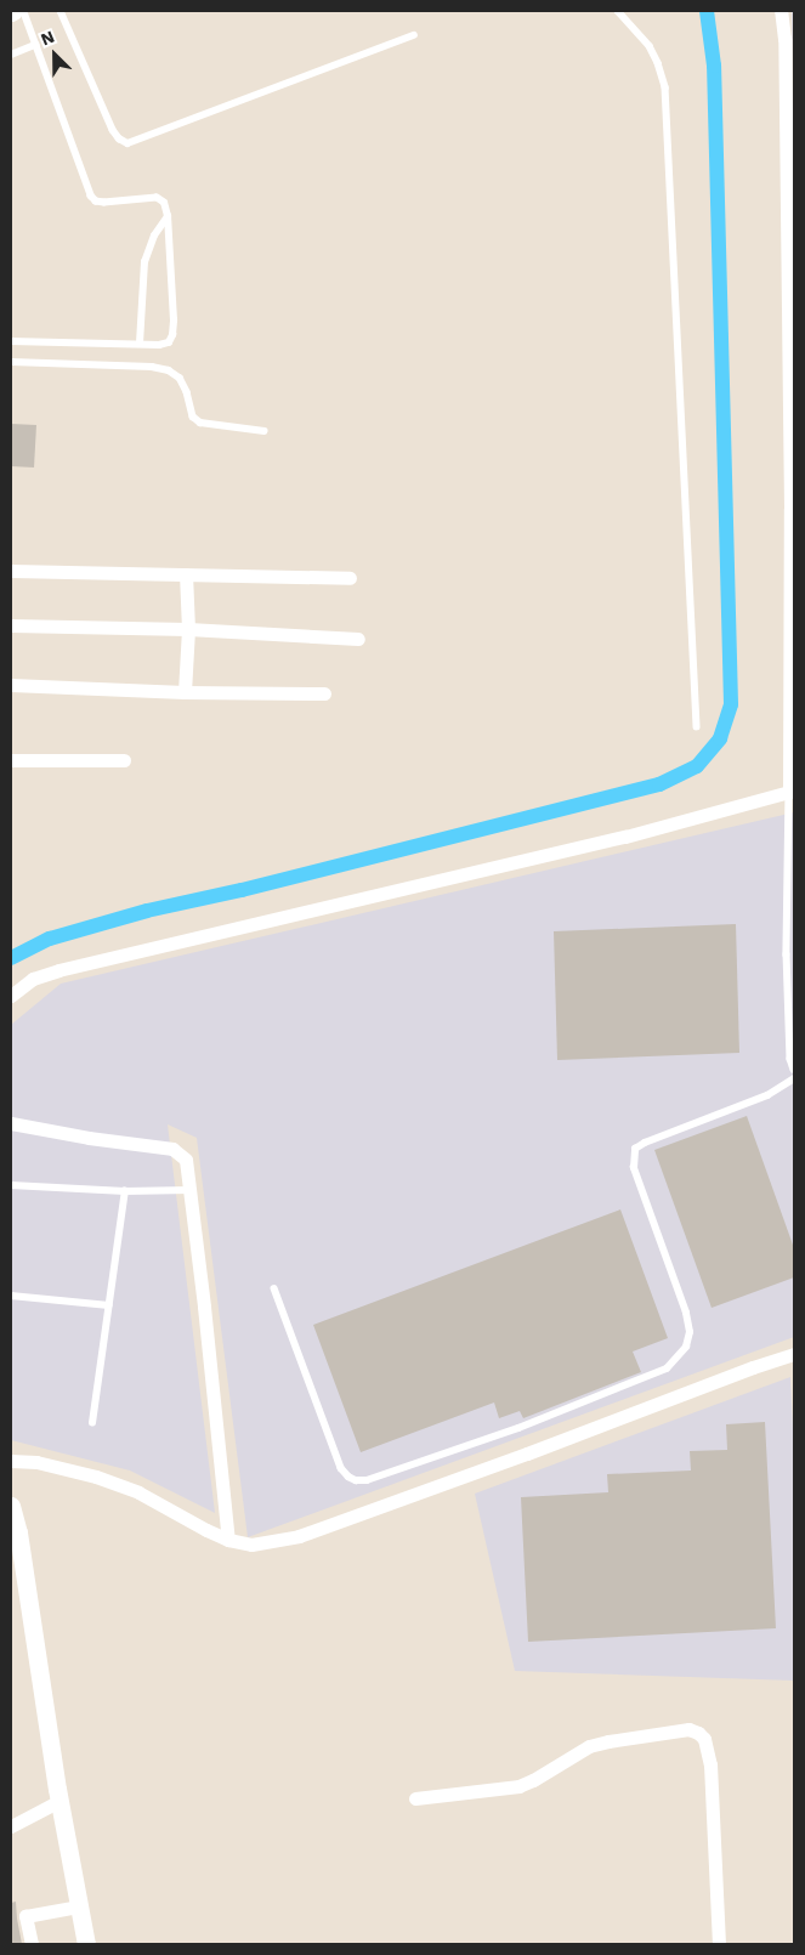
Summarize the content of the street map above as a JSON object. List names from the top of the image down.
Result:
{
  "north": "top left"
}
